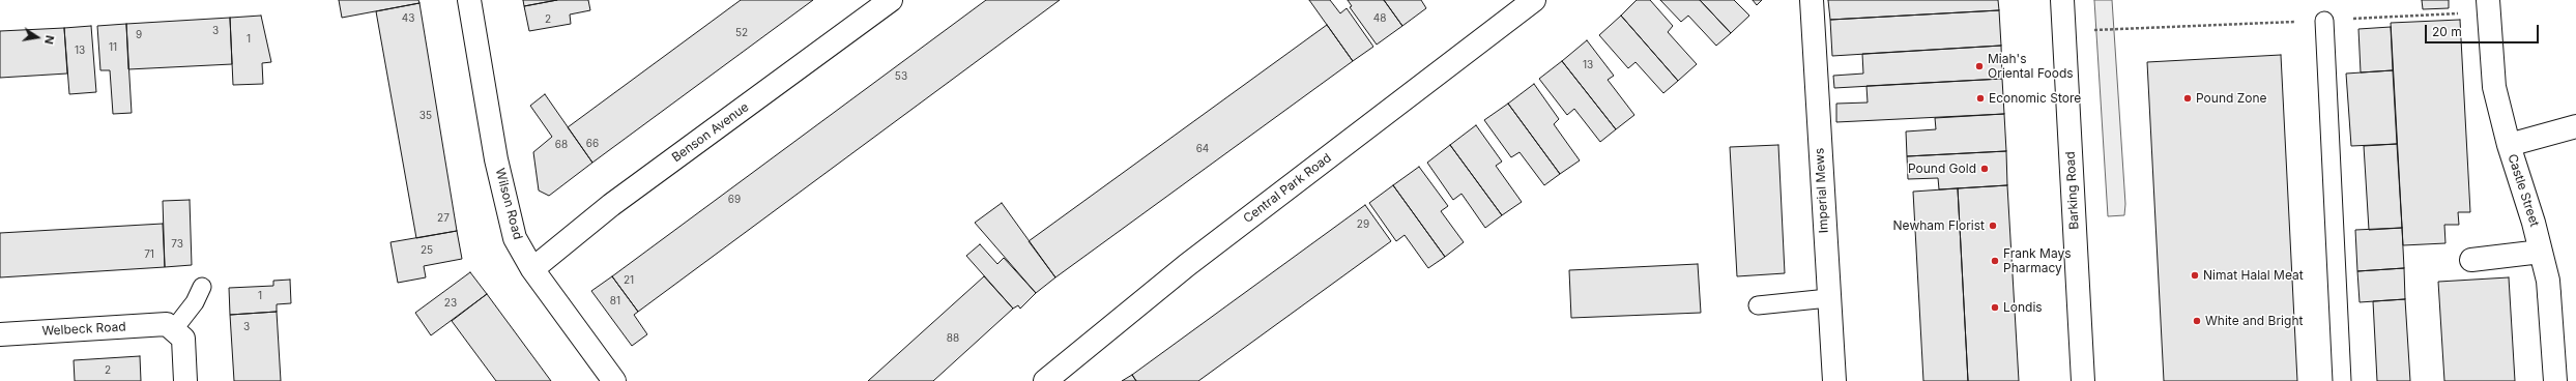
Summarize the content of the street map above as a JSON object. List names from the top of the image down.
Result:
{
  "streets": {
    "street": [
      "Benson Avenue",
      "Central Park Road",
      "Imperial Mews",
      "Barking Road",
      "Castle Street",
      "Wilson Road",
      "Welbeck Road"
    ]
  },
  "crossings": [
    ["Benson Avenue", "Wilson Road"]
  ],
  "places": [
    "Miah's Oriental Foods",
    "Economic Store",
    "Pound Zone",
    "Pound Gold",
    "Newham Florist",
    "Frank Mays Pharmacy",
    "Nimat Halal Meat",
    "Londis",
    "White and Bright"
  ],
  "house_numbers": [
    "43",
    "48",
    "2",
    "3",
    "52",
    "9",
    "1",
    "11",
    "13",
    "13",
    "53",
    "35",
    "66",
    "68",
    "64",
    "69",
    "27",
    "29",
    "73",
    "25",
    "71",
    "21",
    "1",
    "81",
    "23",
    "3",
    "88",
    "2"
  ],
  "scale_bar": "20 m",
  "north": "right"
}
